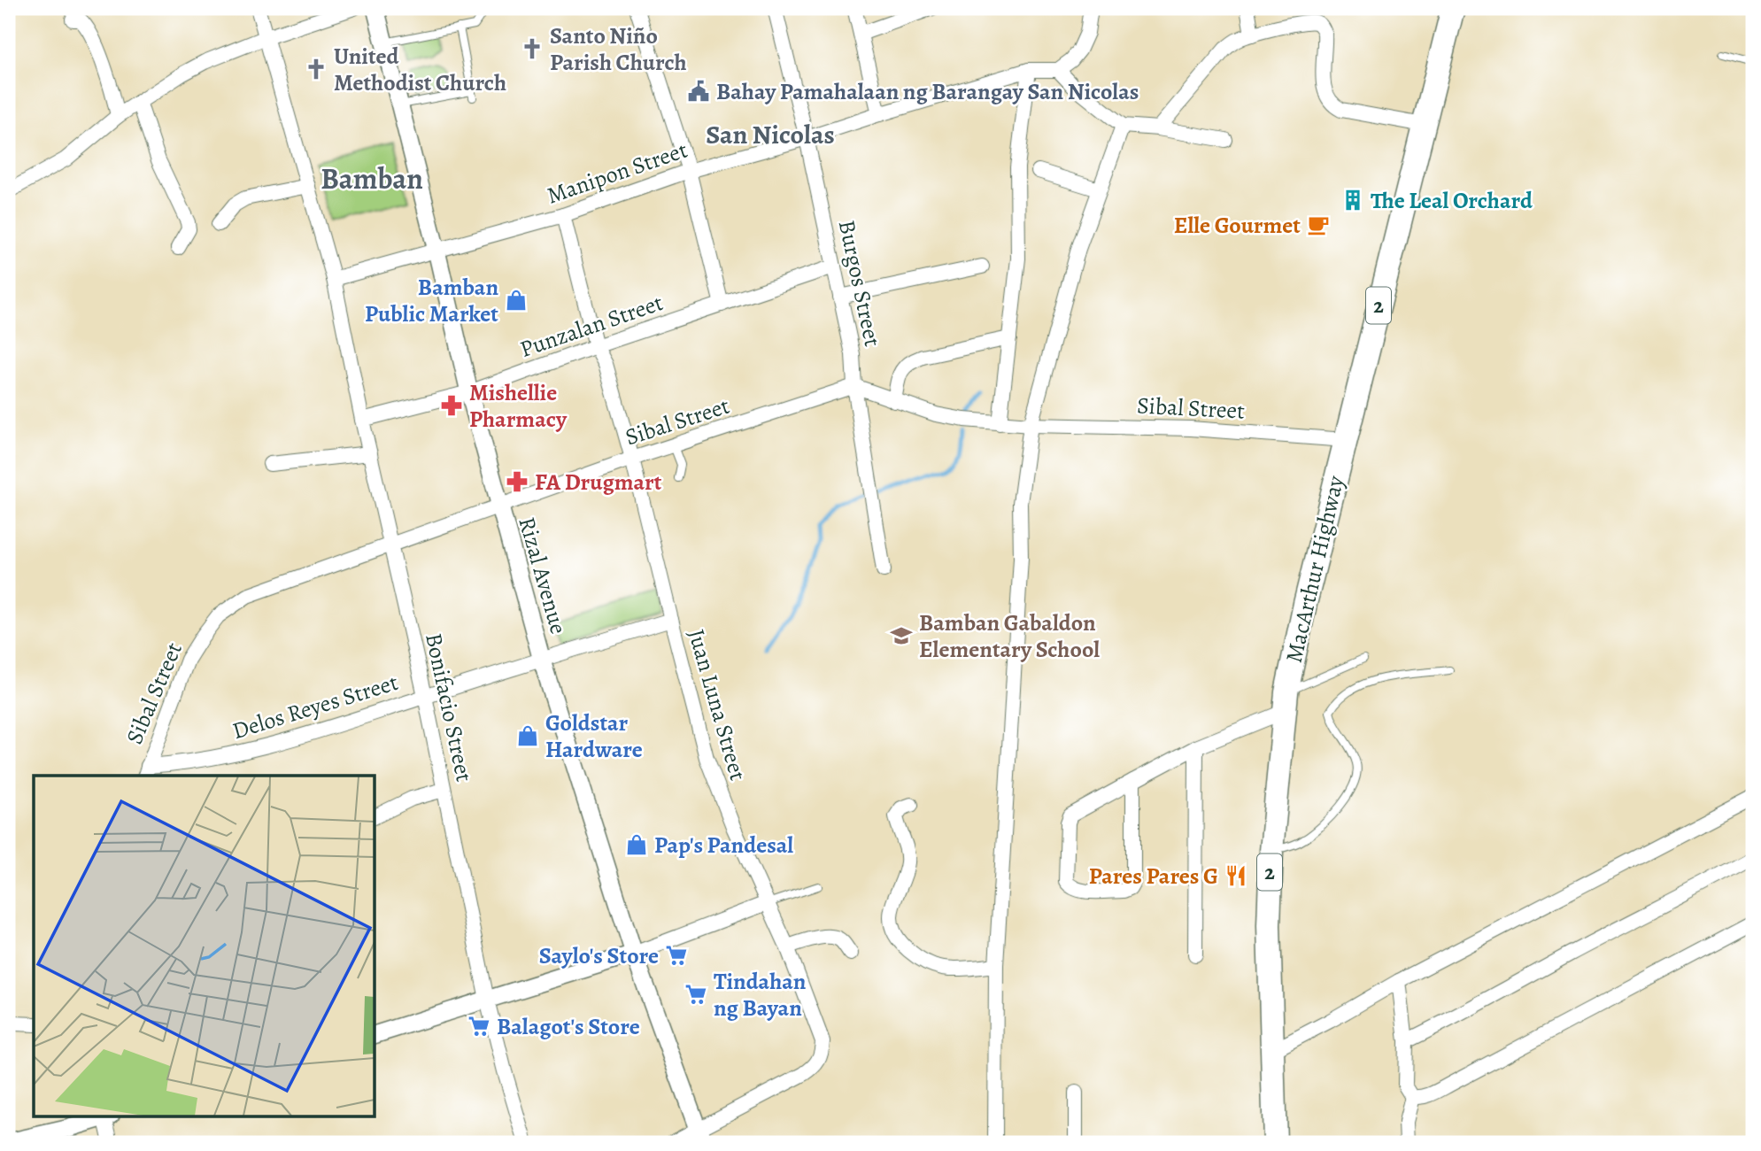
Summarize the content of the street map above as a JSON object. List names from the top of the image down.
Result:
{
  "streets": {
    "highway": ["2", "MacArthur Highway"],
    "street": [
      "Manipon Street",
      "Burgos Street",
      "Punzalan Street",
      "Sibal Street",
      "Rizal Avenue",
      "Juan Luna Street",
      "Delos Reyes Street",
      "Bonifacio Street"
    ]
  },
  "crossings": [
    ["Manipon Street", "Burgos Street"],
    ["Manipon Street", "Rizal Avenue"],
    ["Manipon Street", "Juan Luna Street"],
    ["Manipon Street", "Bonifacio Street"],
    ["Burgos Street", "Punzalan Street"],
    ["Burgos Street", "Sibal Street"],
    ["Punzalan Street", "Rizal Avenue"],
    ["Punzalan Street", "Juan Luna Street"],
    ["Punzalan Street", "Bonifacio Street"],
    ["Sibal Street", "MacArthur Highway"],
    ["Sibal Street", "Rizal Avenue"],
    ["Sibal Street", "Juan Luna Street"],
    ["Sibal Street", "Delos Reyes Street"],
    ["Sibal Street", "Bonifacio Street"],
    ["Rizal Avenue", "Juan Luna Street"],
    ["Rizal Avenue", "Delos Reyes Street"],
    ["Juan Luna Street", "Delos Reyes Street"],
    ["Delos Reyes Street", "Bonifacio Street"]
  ],
  "districts": ["San Nicolas", "Bamban"],
  "places": {
    "church": ["Santo Niño Parish Church", "United Methodist Church"],
    "public building": ["Bahay Pamahalaan ng Barangay San Nicolas"],
    "building": ["The Leal Orchard"],
    "cafe": ["Elle Gourmet"],
    "shop": ["Bamban Public Market", "Goldstar Hardware", "Pap's Pandesal"],
    "pharmacy": ["Mishellie Pharmacy", "FA Drugmart"],
    "school or university": ["Bamban Gabaldon Elementary School"],
    "restaurant": ["Pares Pares G"],
    "supermarket": ["Saylo's Store", "Tindahan ng Bayan", "Balagot's Store"]
  }
}
